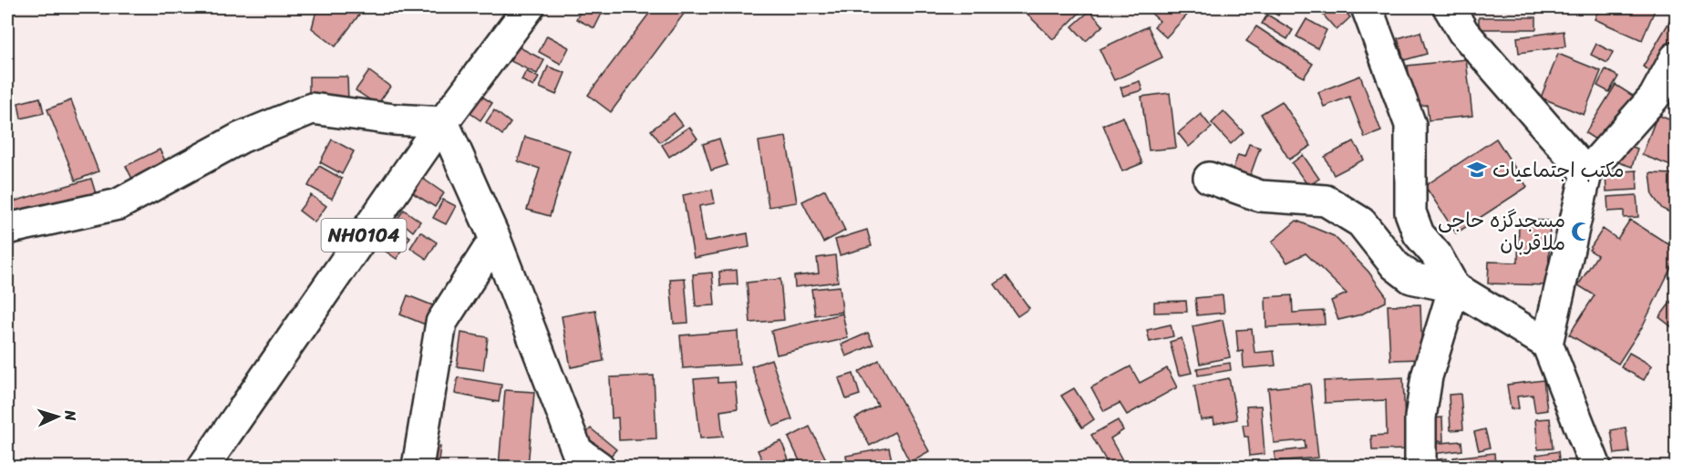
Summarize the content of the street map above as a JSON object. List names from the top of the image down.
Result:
{
  "streets": {
    "main road": ["NH0104"]
  },
  "places": {
    "school or university": ["مکتب اجتماعیات"],
    "mosque": ["مسجدگزه حاجی ملاقربان"]
  },
  "north": "right"
}
